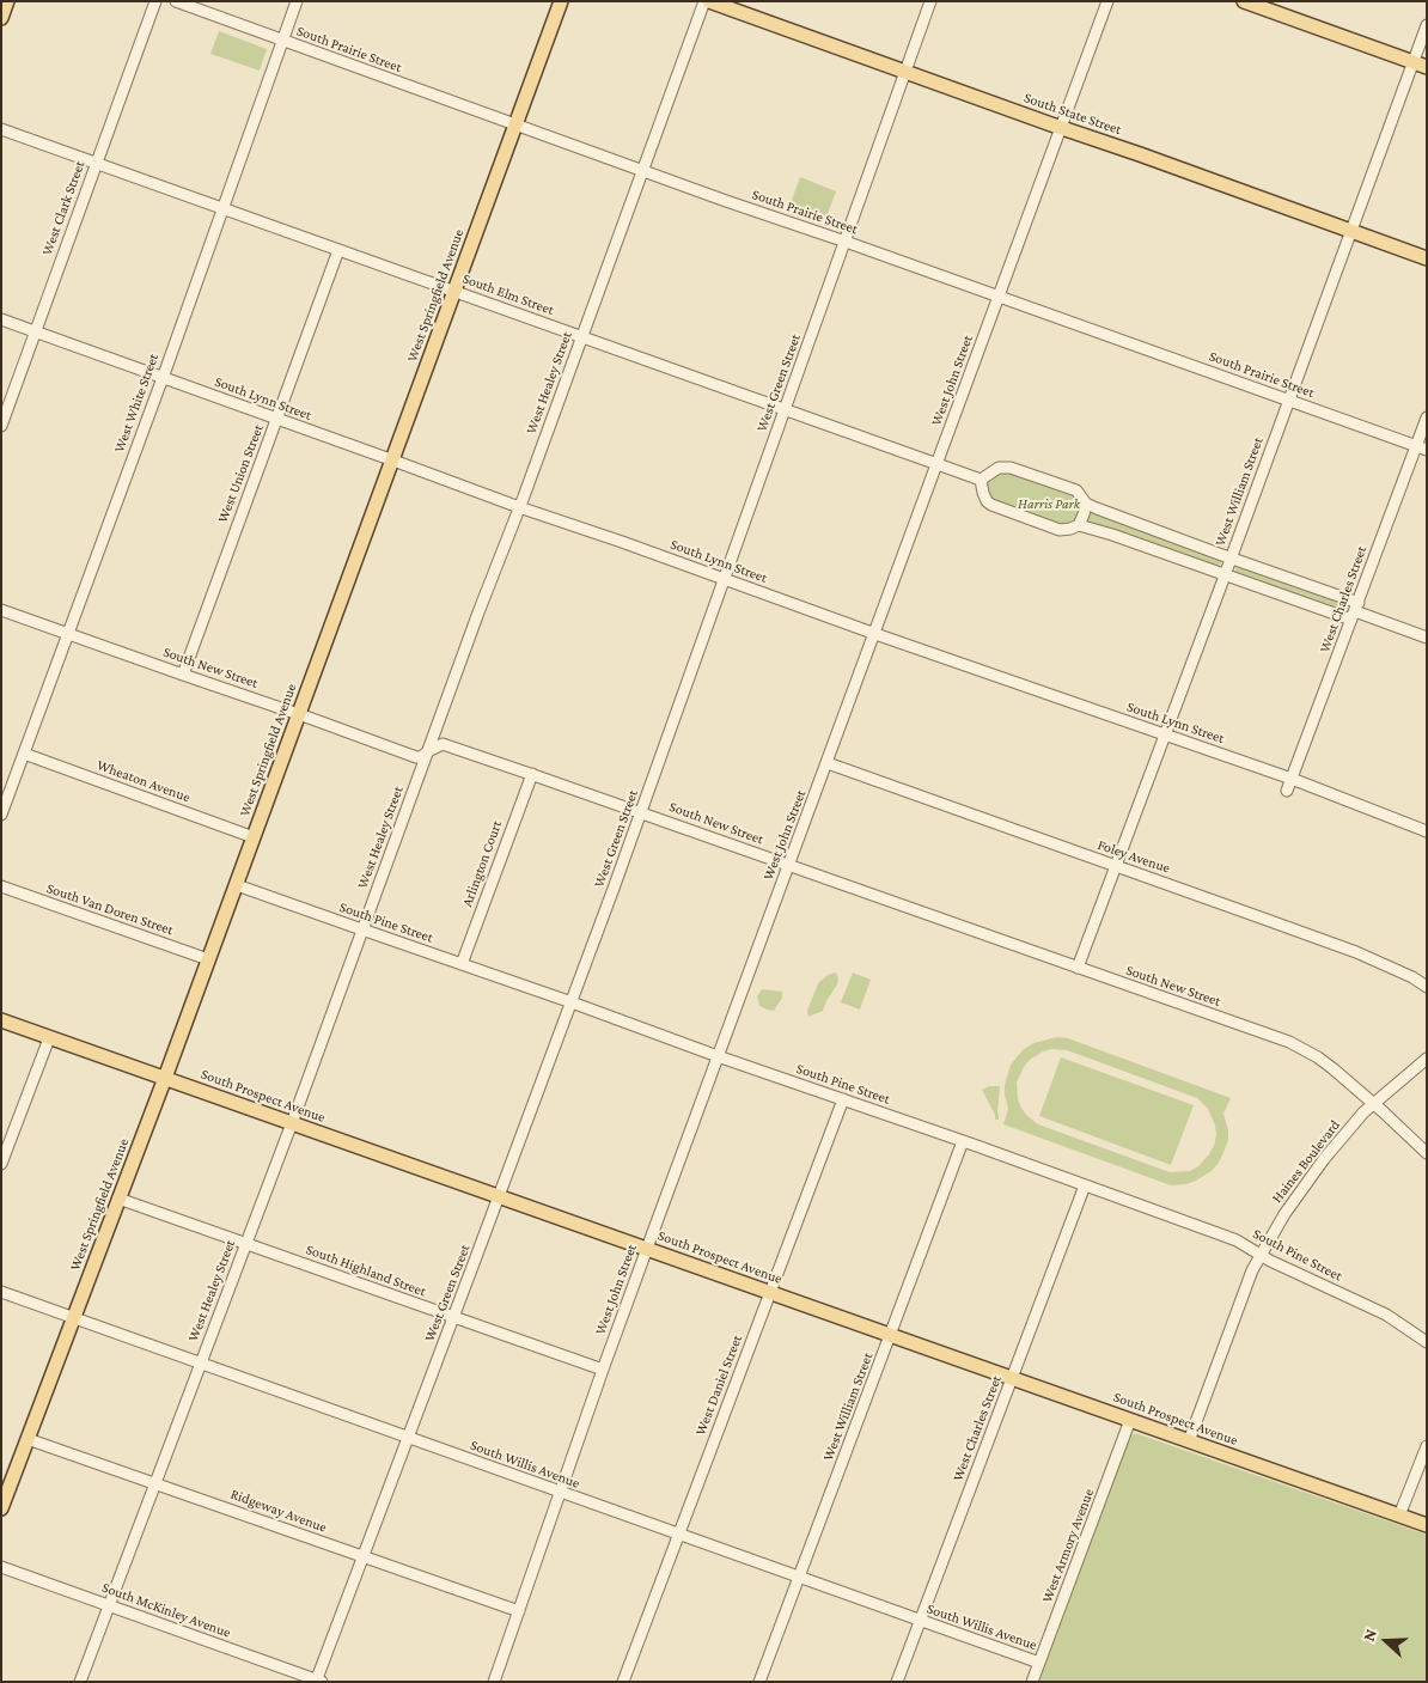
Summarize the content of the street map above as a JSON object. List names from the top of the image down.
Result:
{
  "streets": {
    "main road": ["South State Street", "West Springfield Avenue", "South Prospect Avenue"],
    "street": [
      "South Prairie Street",
      "West Clark Street",
      "South Elm Street",
      "West John Street",
      "West Healey Street",
      "West Green Street",
      "South Lynn Street",
      "West White Street",
      "West Union Street",
      "West William Street",
      "West Charles Street",
      "South New Street",
      "Wheaton Avenue",
      "Foley Avenue",
      "Arlington Court",
      "South Van Doren Street",
      "South Pine Street",
      "Haines Boulevard",
      "South Highland Street",
      "West Daniel Street",
      "South Willis Avenue",
      "Ridgeway Avenue",
      "West Armory Avenue",
      "South McKinley Avenue"
    ]
  },
  "crossings": [
    ["South Prairie Street", "West Springfield Avenue"],
    ["South Prairie Street", "West John Street"],
    ["South Prairie Street", "West Healey Street"],
    ["South Prairie Street", "West Green Street"],
    ["South Prairie Street", "West White Street"],
    ["South Prairie Street", "West William Street"],
    ["South Prairie Street", "West Charles Street"],
    ["South State Street", "West John Street"],
    ["South State Street", "West Healey Street"],
    ["South State Street", "West Green Street"],
    ["South State Street", "West William Street"],
    ["West Clark Street", "South Elm Street"],
    ["West Clark Street", "South Lynn Street"],
    ["South Elm Street", "West Springfield Avenue"],
    ["South Elm Street", "West John Street"],
    ["South Elm Street", "West Healey Street"],
    ["South Elm Street", "West Green Street"],
    ["South Elm Street", "West White Street"],
    ["South Elm Street", "West Union Street"],
    ["West Springfield Avenue", "South Lynn Street"],
    ["West Springfield Avenue", "South New Street"],
    ["West Springfield Avenue", "Wheaton Avenue"],
    ["West Springfield Avenue", "South Van Doren Street"],
    ["West Springfield Avenue", "South Pine Street"],
    ["West Springfield Avenue", "South Prospect Avenue"],
    ["West Springfield Avenue", "South Highland Street"],
    ["West Springfield Avenue", "South Willis Avenue"],
    ["West Springfield Avenue", "Ridgeway Avenue"],
    ["West John Street", "South Lynn Street"],
    ["West John Street", "South New Street"],
    ["West John Street", "Foley Avenue"],
    ["West John Street", "South Pine Street"],
    ["West John Street", "South Prospect Avenue"],
    ["West John Street", "South Highland Street"],
    ["West John Street", "South Willis Avenue"],
    ["West John Street", "Ridgeway Avenue"],
    ["West Healey Street", "South Lynn Street"],
    ["West Healey Street", "South New Street"],
    ["West Healey Street", "South Pine Street"],
    ["West Healey Street", "South Prospect Avenue"],
    ["West Healey Street", "South Highland Street"],
    ["West Healey Street", "South Willis Avenue"],
    ["West Healey Street", "Ridgeway Avenue"],
    ["West Healey Street", "South McKinley Avenue"],
    ["West Green Street", "South Lynn Street"],
    ["West Green Street", "South New Street"],
    ["West Green Street", "South Pine Street"],
    ["West Green Street", "South Prospect Avenue"],
    ["West Green Street", "South Highland Street"],
    ["West Green Street", "South Willis Avenue"],
    ["West Green Street", "Ridgeway Avenue"],
    ["West Green Street", "South McKinley Avenue"],
    ["South Lynn Street", "West White Street"],
    ["South Lynn Street", "West Union Street"],
    ["South Lynn Street", "West William Street"],
    ["South Lynn Street", "West Charles Street"],
    ["West White Street", "South New Street"],
    ["West White Street", "Wheaton Avenue"],
    ["West Union Street", "South New Street"],
    ["West William Street", "South New Street"],
    ["West William Street", "Foley Avenue"],
    ["West William Street", "South Pine Street"],
    ["West William Street", "South Prospect Avenue"],
    ["West William Street", "South Willis Avenue"],
    ["West Charles Street", "South Pine Street"],
    ["West Charles Street", "South Prospect Avenue"],
    ["West Charles Street", "South Willis Avenue"],
    ["South New Street", "Arlington Court"],
    ["South New Street", "Haines Boulevard"],
    ["Arlington Court", "South Pine Street"],
    ["South Pine Street", "Haines Boulevard"],
    ["South Pine Street", "West Daniel Street"],
    ["South Prospect Avenue", "Haines Boulevard"],
    ["South Prospect Avenue", "West Daniel Street"],
    ["South Prospect Avenue", "West Armory Avenue"],
    ["West Daniel Street", "South Willis Avenue"],
    ["South Willis Avenue", "West Armory Avenue"]
  ],
  "parks": ["Harris Park"],
  "north": "left"
}
